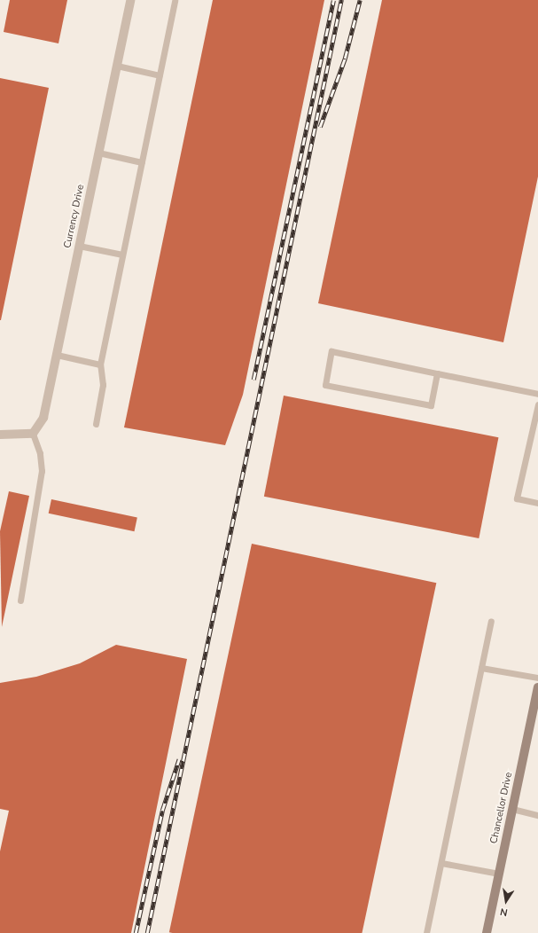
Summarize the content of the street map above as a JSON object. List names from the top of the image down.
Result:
{
  "streets": {
    "street": ["Currency Drive", "Chancellor Drive"]
  },
  "north": "bottom"
}
